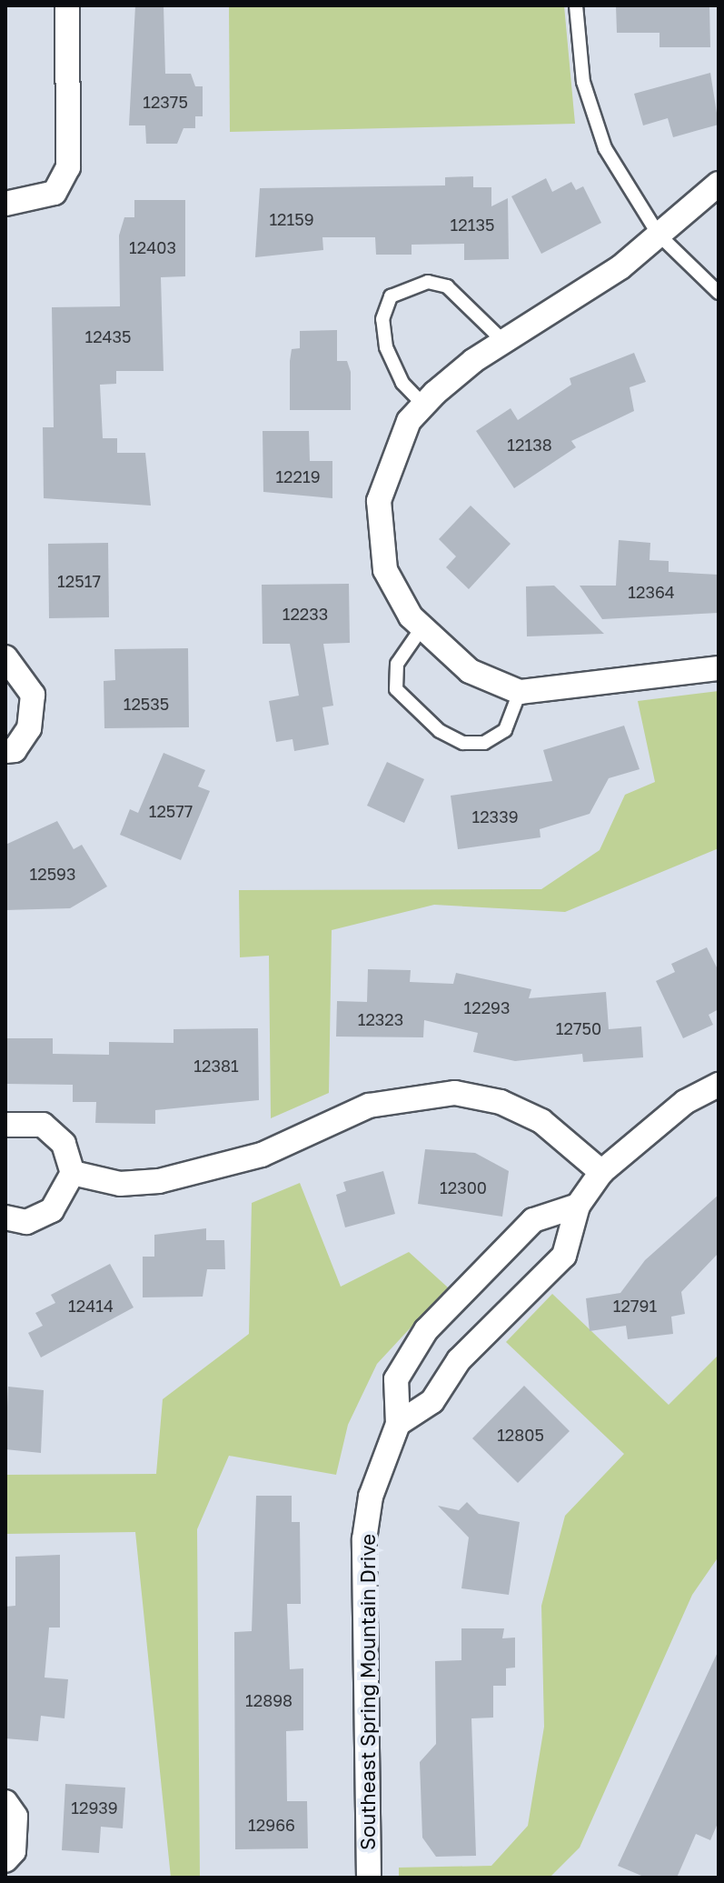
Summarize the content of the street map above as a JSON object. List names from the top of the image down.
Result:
{
  "streets": {
    "street": ["Southeast Spring Mountain Drive"]
  },
  "house_numbers": [
    "12375",
    "12159",
    "12135",
    "12403",
    "12435",
    "12138",
    "12219",
    "12517",
    "12364",
    "12233",
    "12535",
    "12577",
    "12339",
    "12593",
    "12293",
    "12323",
    "12750",
    "12381",
    "12300",
    "12414",
    "12791",
    "12805",
    "12898",
    "12939",
    "12966"
  ]
}
